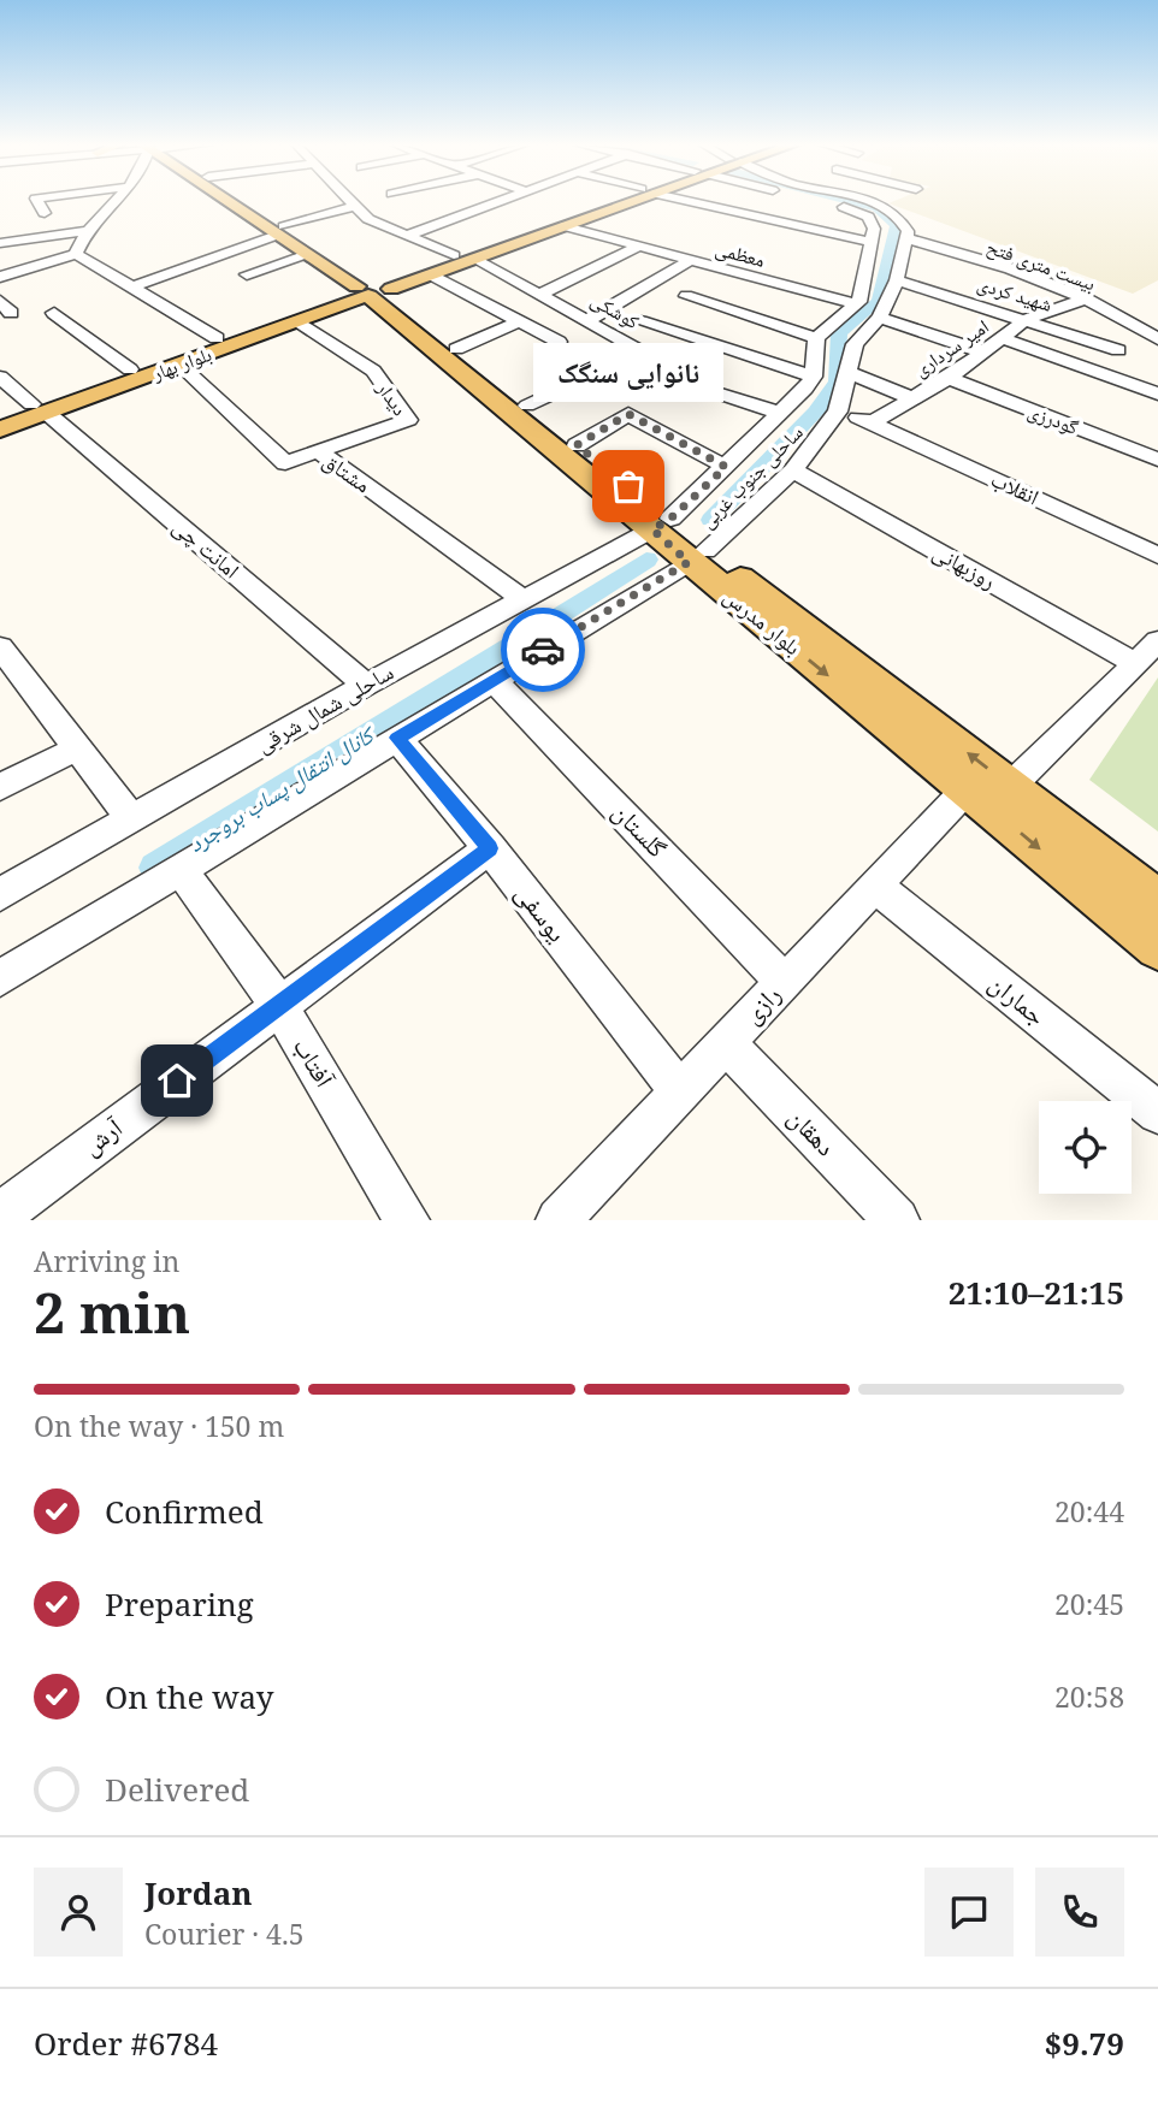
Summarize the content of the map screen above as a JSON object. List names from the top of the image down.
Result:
{
  "streets": {
    "main road": ["بلوار بهار", "بلوار مدرس"],
    "street": [
      "معظمی",
      "بیست متری فتح",
      "شهید کردی",
      "کوشکی",
      "امیر سرداری",
      "دیدار",
      "گودرزی",
      "مشتاق",
      "ساحلی جنوب غربی",
      "انقلاب",
      "امانت چی",
      "روزبهانی",
      "ساحلی شمال شرقی",
      "گلستان",
      "یوسفی",
      "جماران",
      "رازی",
      "آفتاب",
      "دهقان",
      "آرش"
    ]
  },
  "crossings": [
    ["بیست متری فتح", "امیر سرداری"],
    ["بیست متری فتح", "ساحلی جنوب غربی"],
    ["شهید کردی", "امیر سرداری"],
    ["شهید کردی", "ساحلی جنوب غربی"],
    ["کوشکی", "ساحلی شمال شرقی"],
    ["امیر سرداری", "گودرزی"],
    ["امیر سرداری", "انقلاب"],
    ["بلوار بهار", "دیدار"],
    ["بلوار بهار", "مشتاق"],
    ["بلوار بهار", "امانت چی"],
    ["بلوار بهار", "بلوار مدرس"],
    ["دیدار", "مشتاق"],
    ["مشتاق", "ساحلی شمال شرقی"],
    ["ساحلی جنوب غربی", "روزبهانی"],
    ["ساحلی جنوب غربی", "بلوار مدرس"],
    ["ساحلی جنوب غربی", "گلستان"],
    ["ساحلی جنوب غربی", "یوسفی"],
    ["ساحلی جنوب غربی", "آفتاب"],
    ["امانت چی", "ساحلی شمال شرقی"],
    ["بلوار مدرس", "ساحلی شمال شرقی"],
    ["بلوار مدرس", "رازی"],
    ["گلستان", "رازی"],
    ["یوسفی", "رازی"],
    ["یوسفی", "آرش"],
    ["جماران", "رازی"],
    ["رازی", "دهقان"],
    ["آفتاب", "آرش"]
  ],
  "water": ["کانال انتقال پساب بروجرد"],
  "places": ["نانوایی سنگک"],
  "page": {
    "bubble": "نانوایی سنگک",
    "heading": ["2 min", "Arriving in", "21:10–21:15"],
    "panel": [
      "Jordan",
      "Courier · 4.5",
      "Order #6784",
      "$9.79"
    ],
    "bar": "On the way · 150 m",
    "list": [
      ["Confirmed", "20:44"],
      ["Preparing", "20:45"],
      ["On the way", "20:58"],
      "Delivered"
    ]
  }
}
